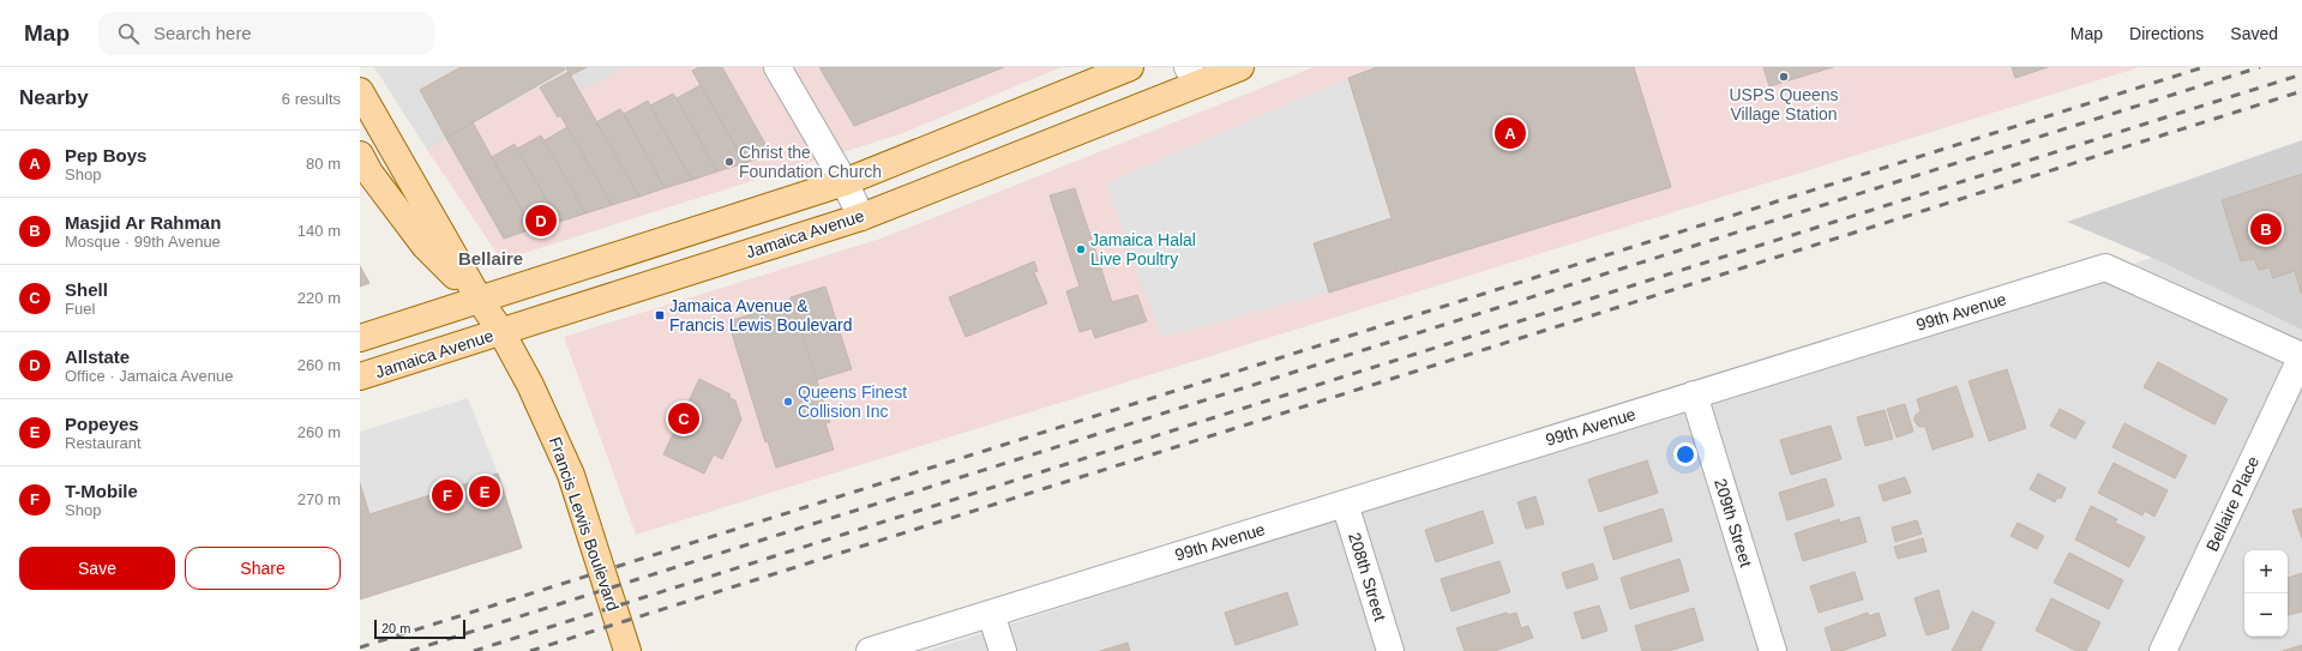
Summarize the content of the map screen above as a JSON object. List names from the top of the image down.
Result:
{
  "streets": {
    "main road": ["Jamaica Avenue", "Francis Lewis Boulevard"],
    "street": [
      "99th Avenue",
      "Bellaire Place",
      "209th Street",
      "208th Street"
    ]
  },
  "crossings": [
    ["Jamaica Avenue", "Francis Lewis Boulevard"],
    ["99th Avenue", "Bellaire Place"],
    ["99th Avenue", "209th Street"],
    ["99th Avenue", "208th Street"]
  ],
  "districts": ["Bellaire"],
  "places": {
    "other": [
      "USPS Queens Village Station",
      "Christ the Foundation Church",
      "Jamaica Halal Live Poultry",
      "Queens Finest Collision Inc"
    ],
    "transit": ["Jamaica Avenue & Francis Lewis Boulevard"]
  },
  "scale_bar": "20 m",
  "page": {
    "header": "Map",
    "search": "Search here",
    "nav": ["Map", "Directions", "Saved"],
    "heading": ["Nearby", "6 results"],
    "pins": [
      "A",
      "D",
      "B",
      "C",
      "E",
      "F"
    ],
    "list": [
      {
        "mark": "A",
        "name": "Pep Boys",
        "note": "Shop",
        "value": "80 m"
      },
      {
        "mark": "B",
        "name": "Masjid Ar Rahman",
        "note": "Mosque · 99th Avenue",
        "value": "140 m"
      },
      {
        "mark": "C",
        "name": "Shell",
        "note": "Fuel",
        "value": "220 m"
      },
      {
        "mark": "D",
        "name": "Allstate",
        "note": "Office · Jamaica Avenue",
        "value": "260 m"
      },
      {
        "mark": "E",
        "name": "Popeyes",
        "note": "Restaurant",
        "value": "260 m"
      },
      {
        "mark": "F",
        "name": "T-Mobile",
        "note": "Shop",
        "value": "270 m"
      }
    ],
    "buttons": ["Save", "Share"],
    "map_buttons": ["+", "−"],
    "scale": "20 m"
  }
}
